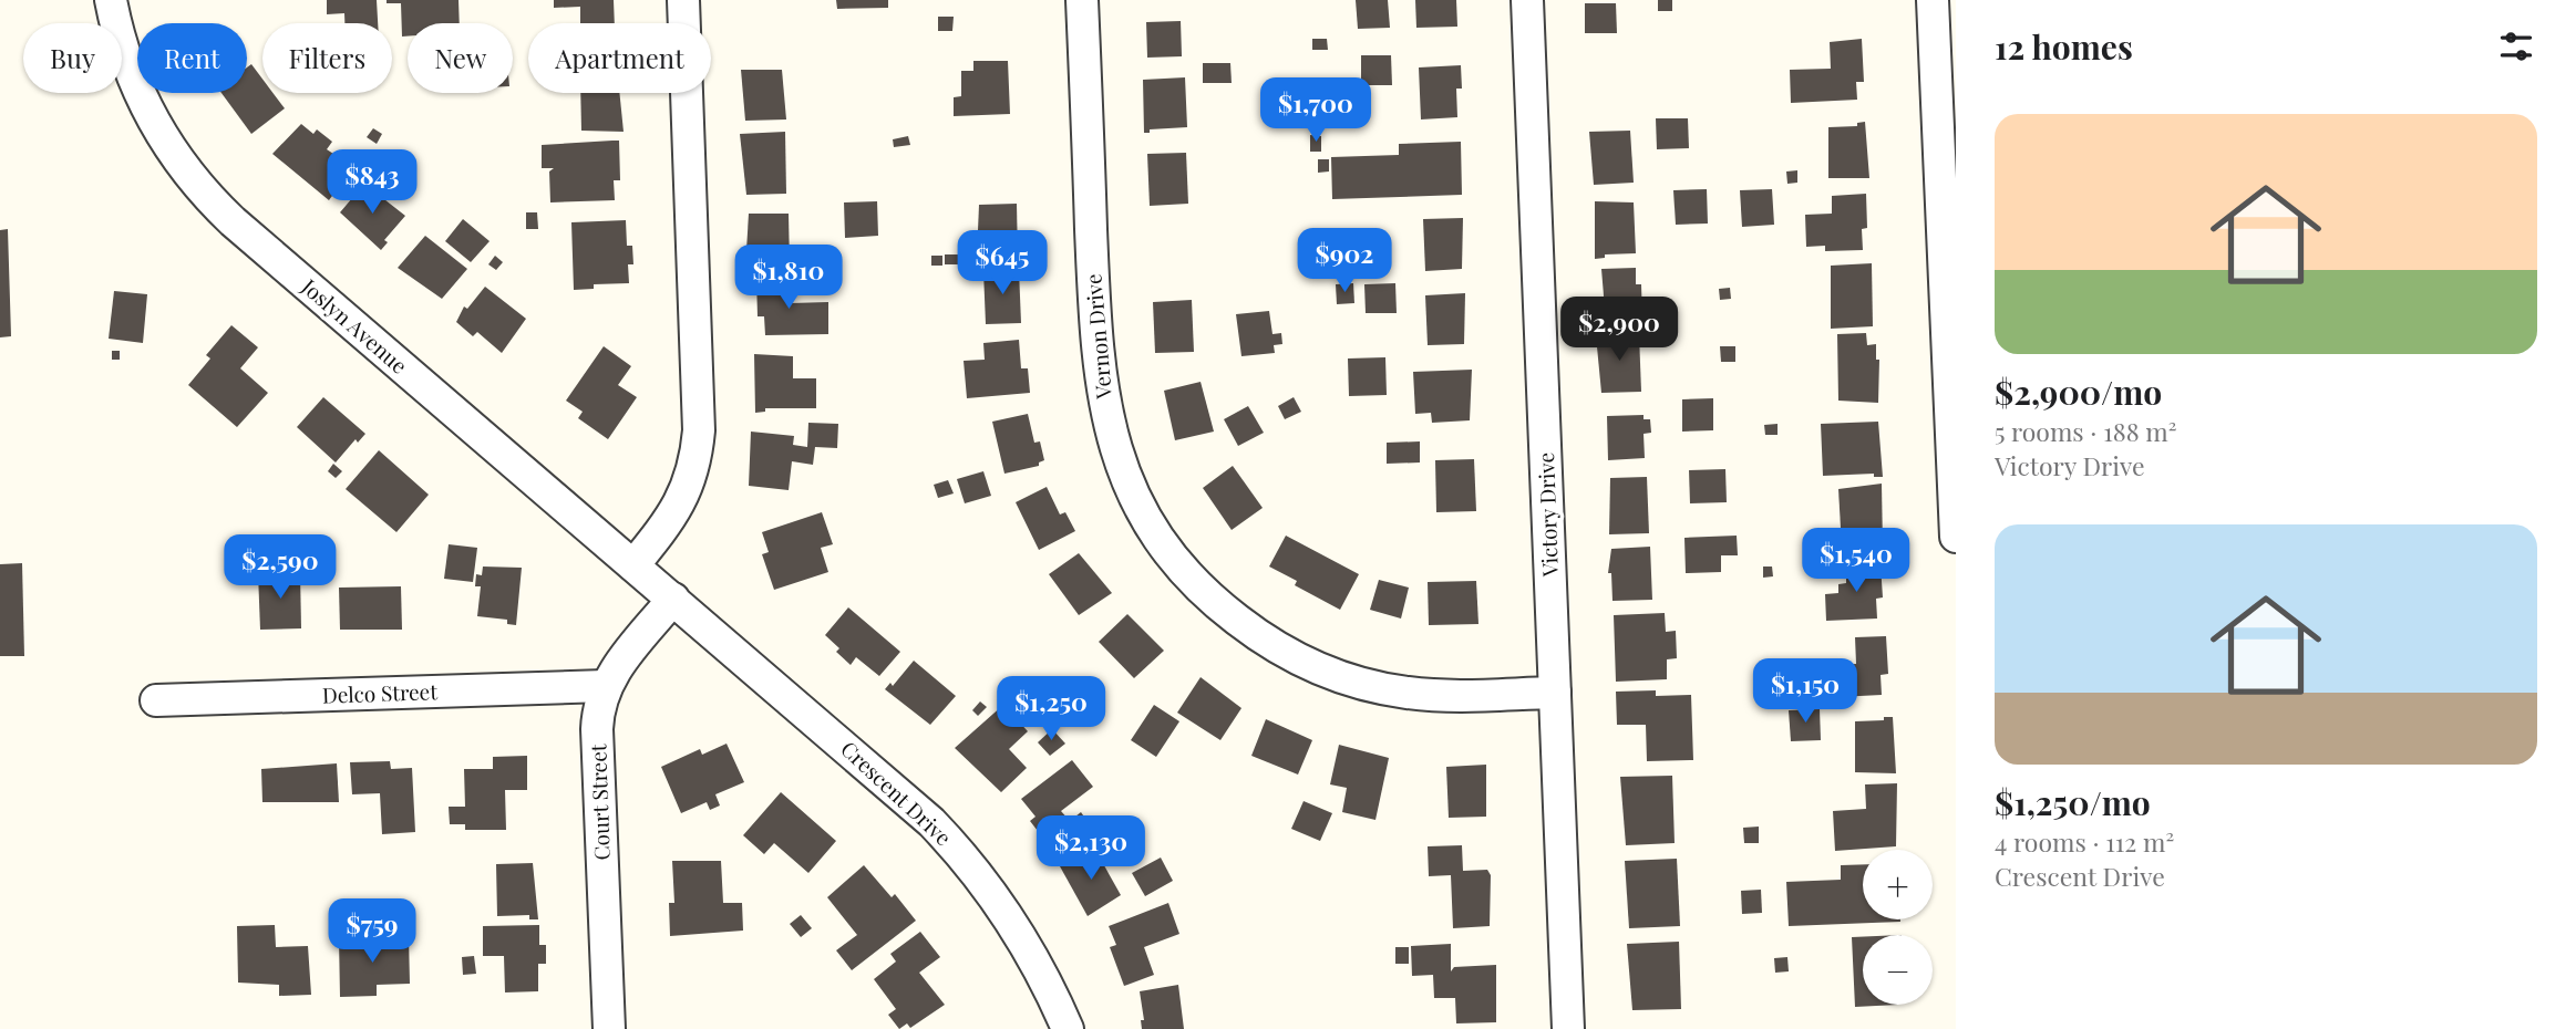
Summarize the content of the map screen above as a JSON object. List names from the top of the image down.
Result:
{
  "streets": {
    "street": [
      "Joslyn Avenue",
      "Vernon Drive",
      "Victory Drive",
      "Delco Street",
      "Crescent Drive",
      "Court Street"
    ]
  },
  "crossings": [
    ["Joslyn Avenue", "Crescent Drive"],
    ["Joslyn Avenue", "Court Street"],
    ["Vernon Drive", "Victory Drive"],
    ["Delco Street", "Court Street"],
    ["Crescent Drive", "Court Street"]
  ],
  "page": {
    "heading": "12 homes",
    "chip": [
      "Buy",
      "Rent",
      "Filters",
      "New",
      "Apartment"
    ],
    "price": [
      "$1,700",
      "$843",
      "$902",
      "$645",
      "$1,810",
      "$2,900",
      "$1,540",
      "$2,590",
      "$1,150",
      "$1,250",
      "$2,130",
      "$759"
    ],
    "list": [
      {
        "name": "$2,900/mo",
        "note": "5 rooms · 188 m² · Victory Drive"
      },
      {
        "name": "$1,250/mo",
        "note": "4 rooms · 112 m² · Crescent Drive"
      }
    ],
    "map_buttons": ["+", "−"]
  }
}
